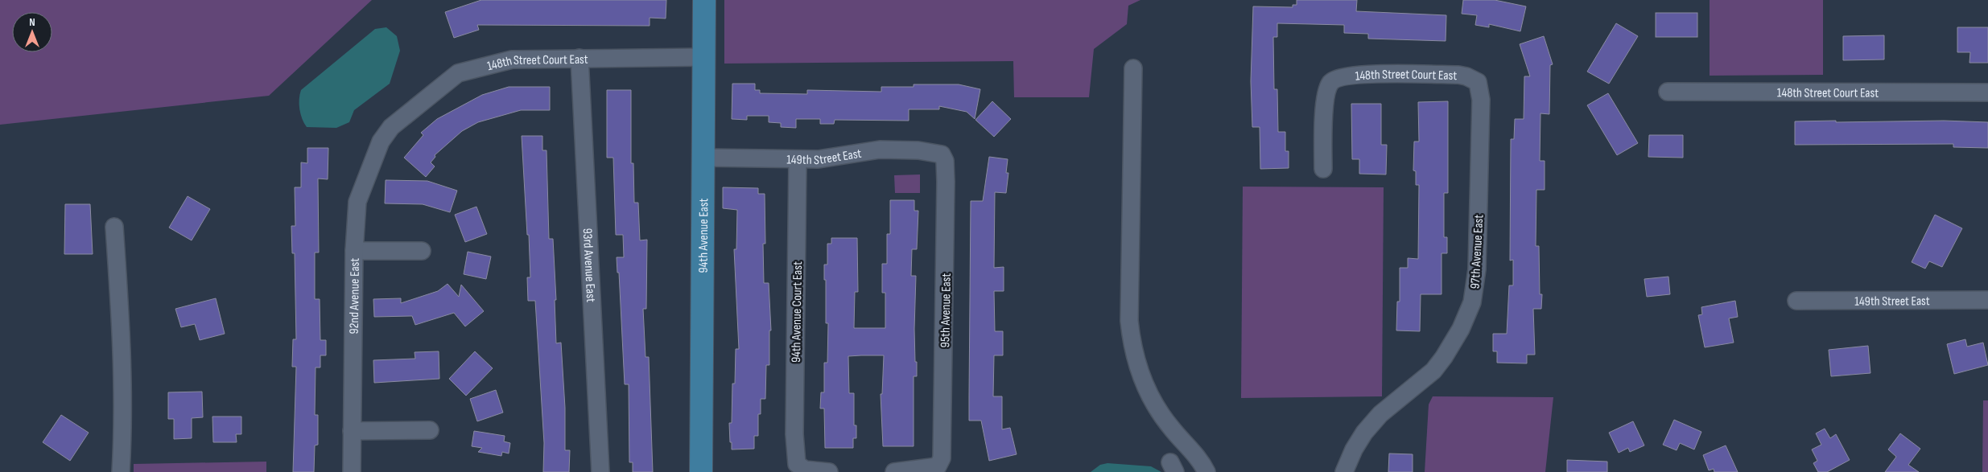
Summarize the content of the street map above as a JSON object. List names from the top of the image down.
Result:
{
  "streets": {
    "main road": ["94th Avenue East"],
    "street": [
      "148th Street Court East",
      "149th Street East",
      "97th Avenue East",
      "93rd Avenue East",
      "92nd Avenue East",
      "95th Avenue East",
      "94th Avenue Court East"
    ]
  },
  "crossings": [
    ["148th Street Court East", "94th Avenue East"],
    ["148th Street Court East", "97th Avenue East"],
    ["148th Street Court East", "93rd Avenue East"],
    ["148th Street Court East", "92nd Avenue East"],
    ["149th Street East", "94th Avenue East"],
    ["149th Street East", "95th Avenue East"],
    ["149th Street East", "94th Avenue Court East"]
  ],
  "north": "top"
}
